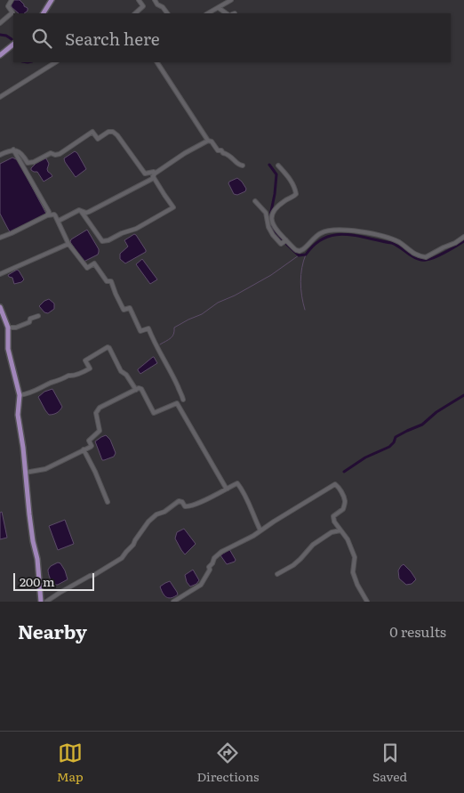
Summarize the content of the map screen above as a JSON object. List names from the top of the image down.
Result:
{
  "scale_bar": "200 m",
  "page": {
    "search": "Search here",
    "scale": "200 m",
    "heading": ["Nearby", "0 results"],
    "nav": ["Map", "Directions", "Saved"]
  }
}
